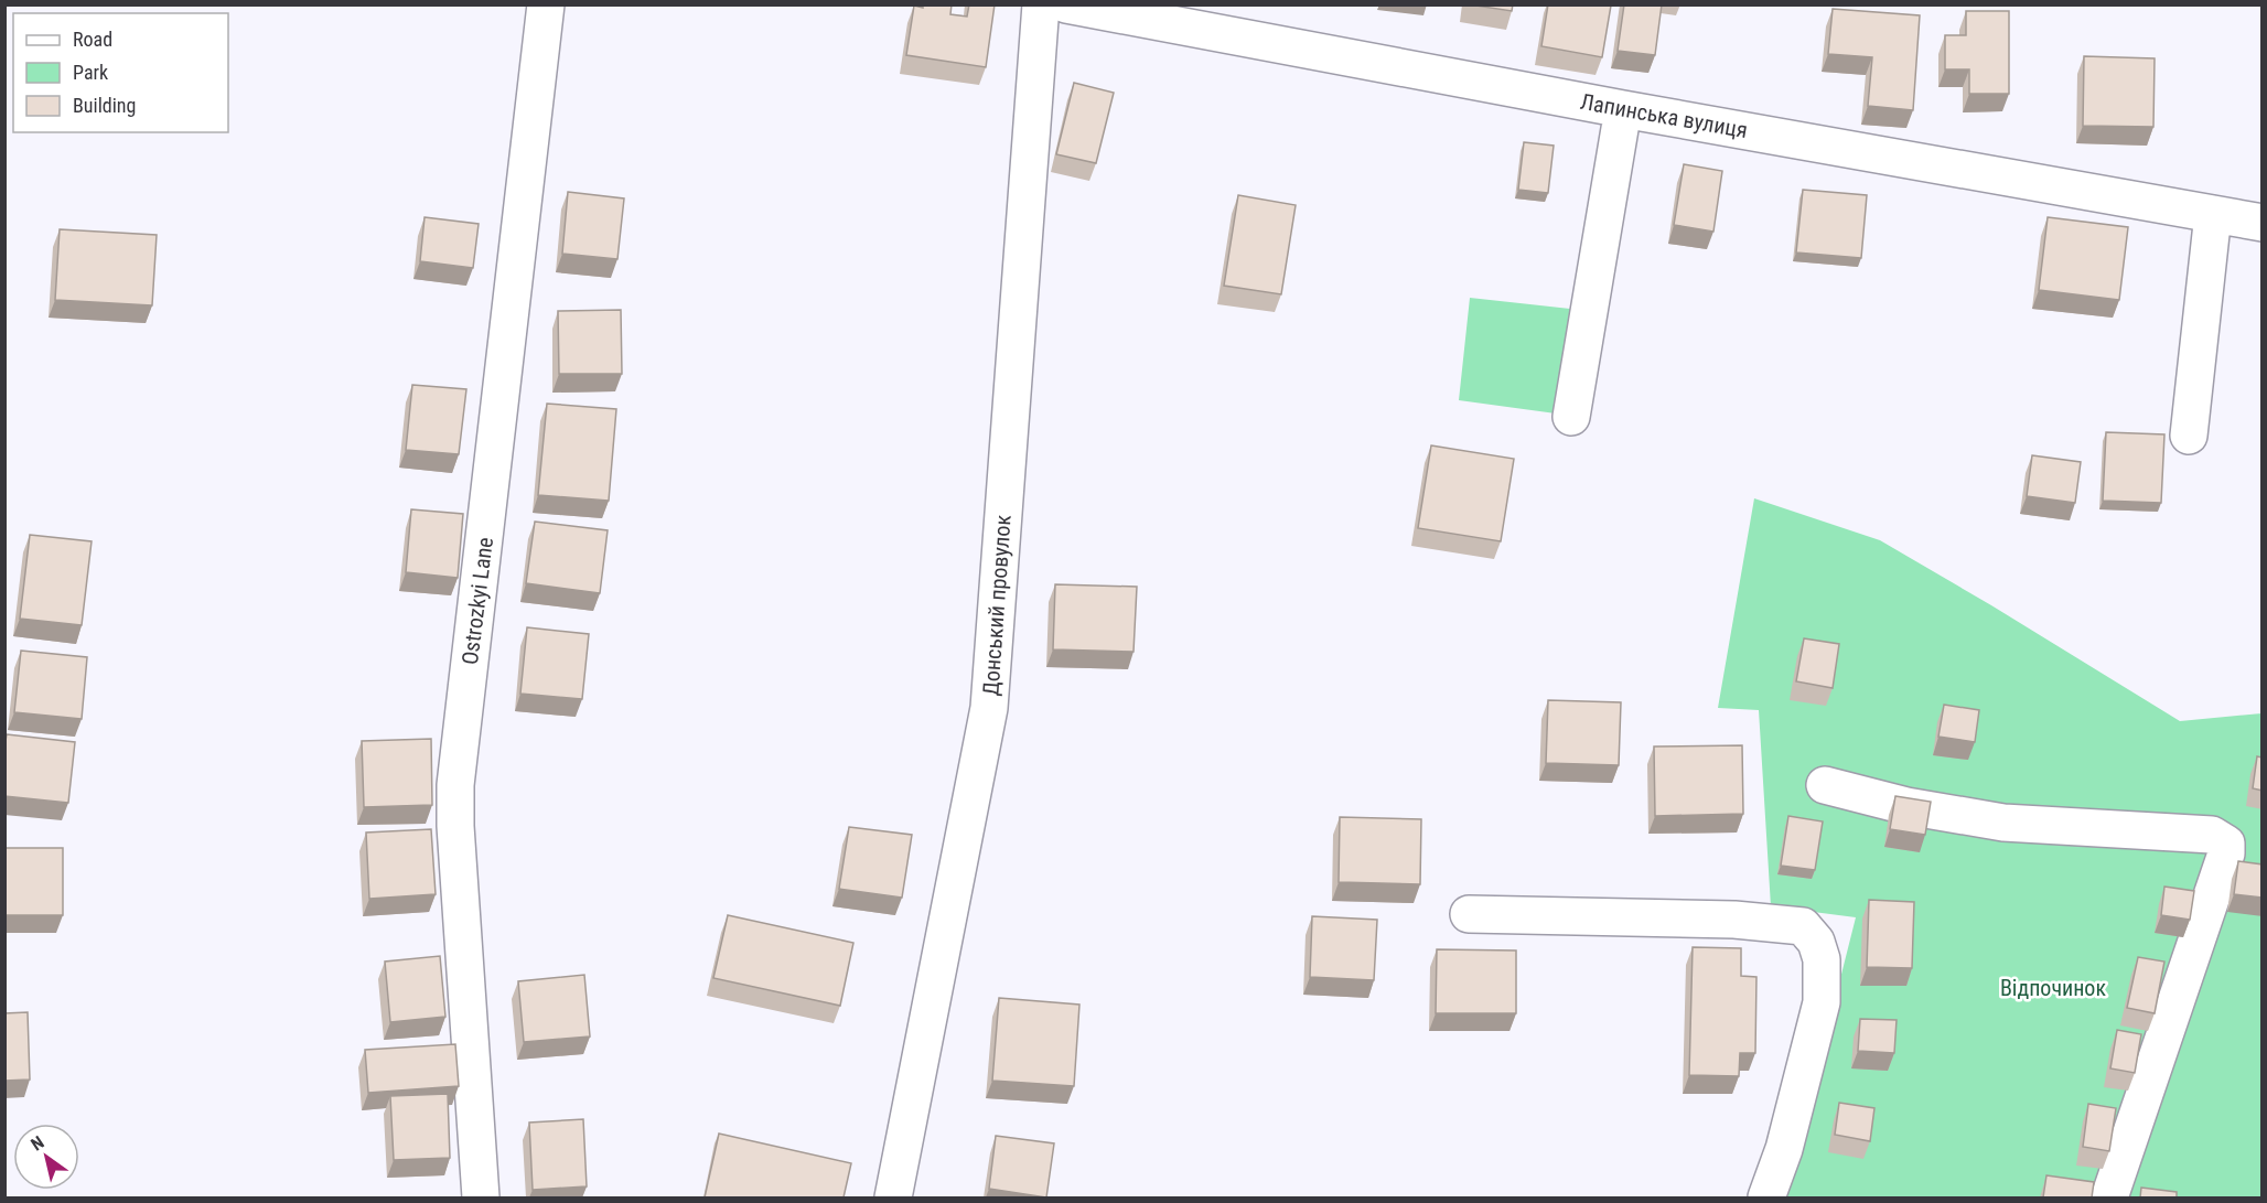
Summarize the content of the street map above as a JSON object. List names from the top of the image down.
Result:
{
  "streets": {
    "street": ["Лапинська вулиця", "Ostrozkyi Lane", "Донський провулок"]
  },
  "parks": ["Відпочинок"],
  "legend": ["Road", "Park", "Building"],
  "north": "top left"
}
